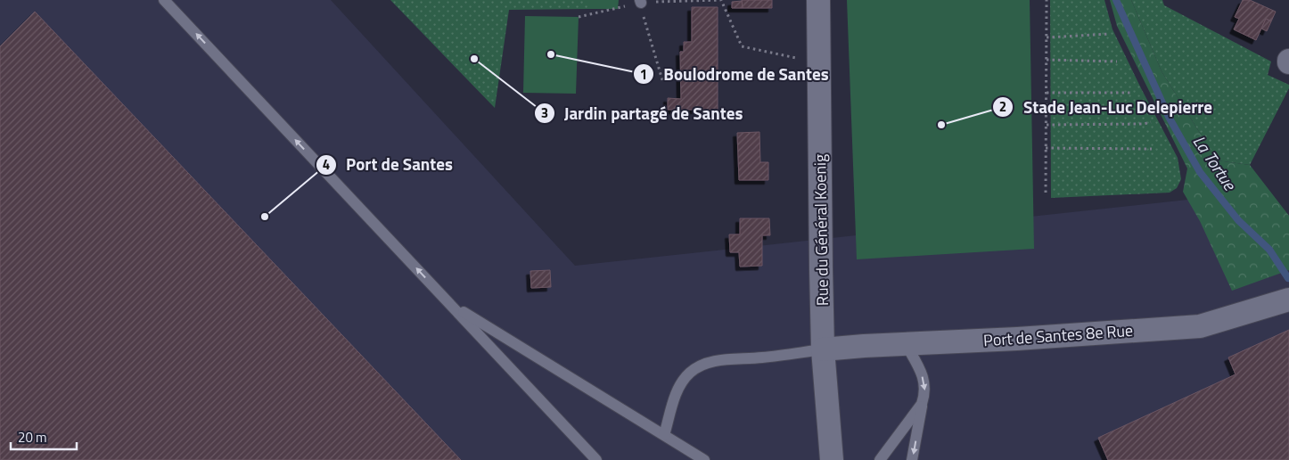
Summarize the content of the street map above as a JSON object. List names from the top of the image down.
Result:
{
  "streets": {
    "street": ["Rue du Général Koenig", "Port de Santes 8e Rue"]
  },
  "crossings": [
    ["Rue du Général Koenig", "Port de Santes 8e Rue"]
  ],
  "water": ["La Tortue"],
  "places": [
    "Boulodrome de Santes",
    "Jardin partagé de Santes",
    "Stade Jean-Luc Delepierre",
    "Port de Santes"
  ],
  "scale_bar": "20 m"
}
